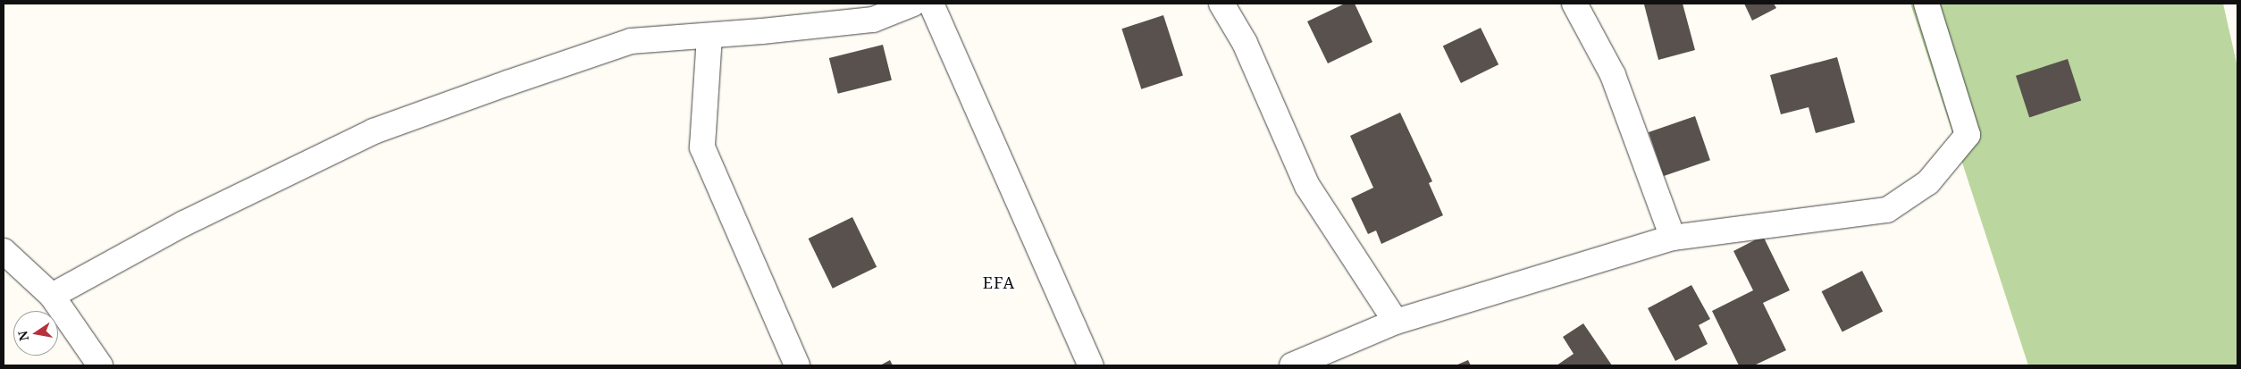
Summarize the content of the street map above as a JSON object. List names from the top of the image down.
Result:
{
  "districts": ["EFA"],
  "north": "left"
}
